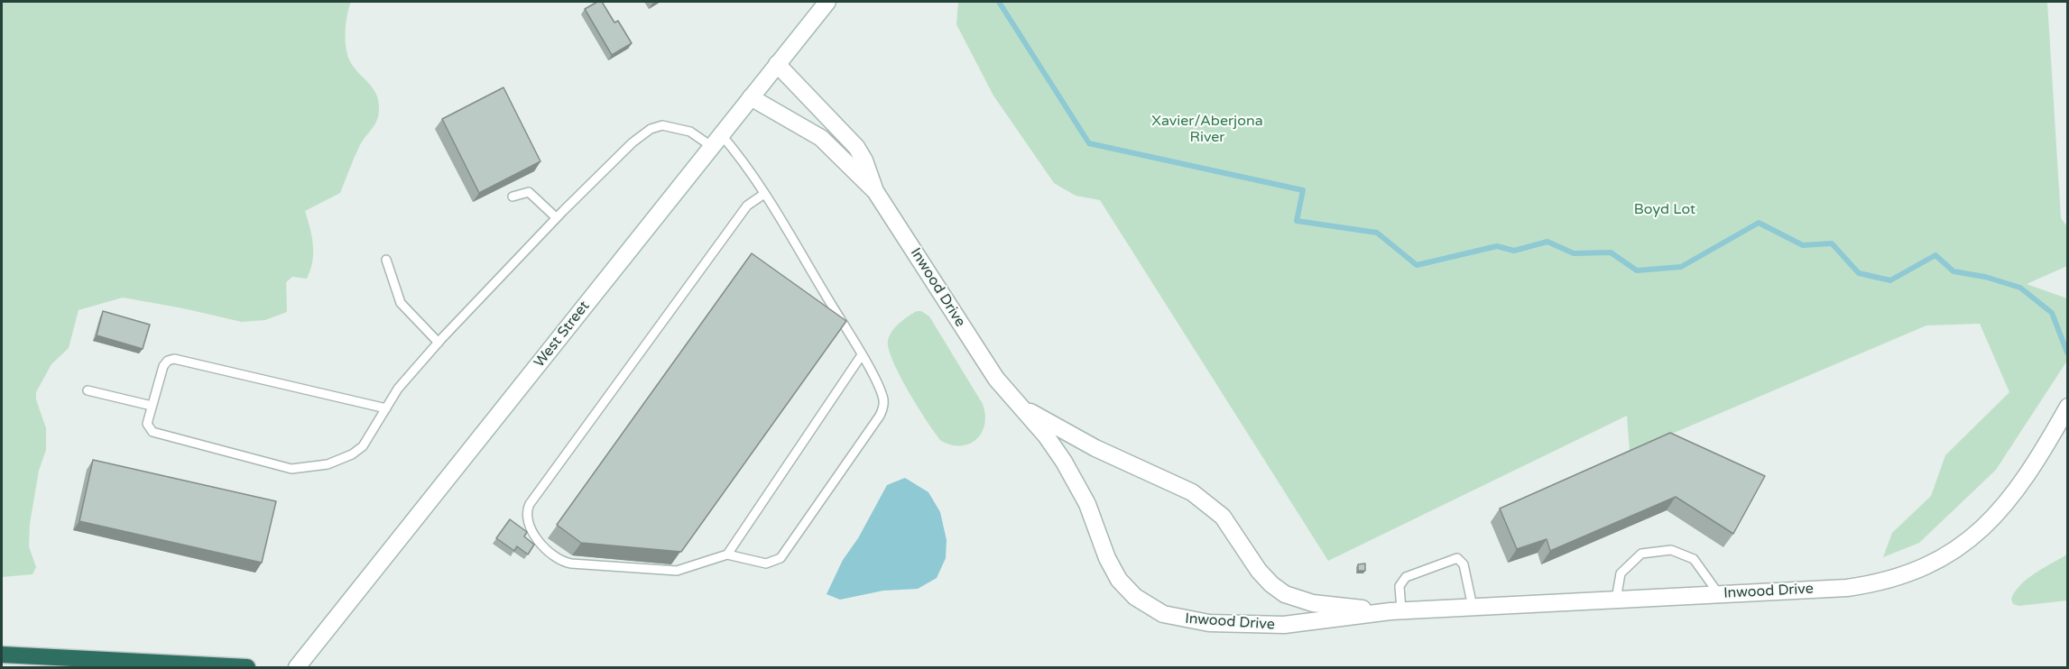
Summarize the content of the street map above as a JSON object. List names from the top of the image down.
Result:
{
  "streets": {
    "street": ["Inwood Drive", "West Street"]
  },
  "crossings": [
    ["Inwood Drive", "West Street"]
  ],
  "parks": ["Xavier/Aberjona River", "Boyd Lot"]
}
